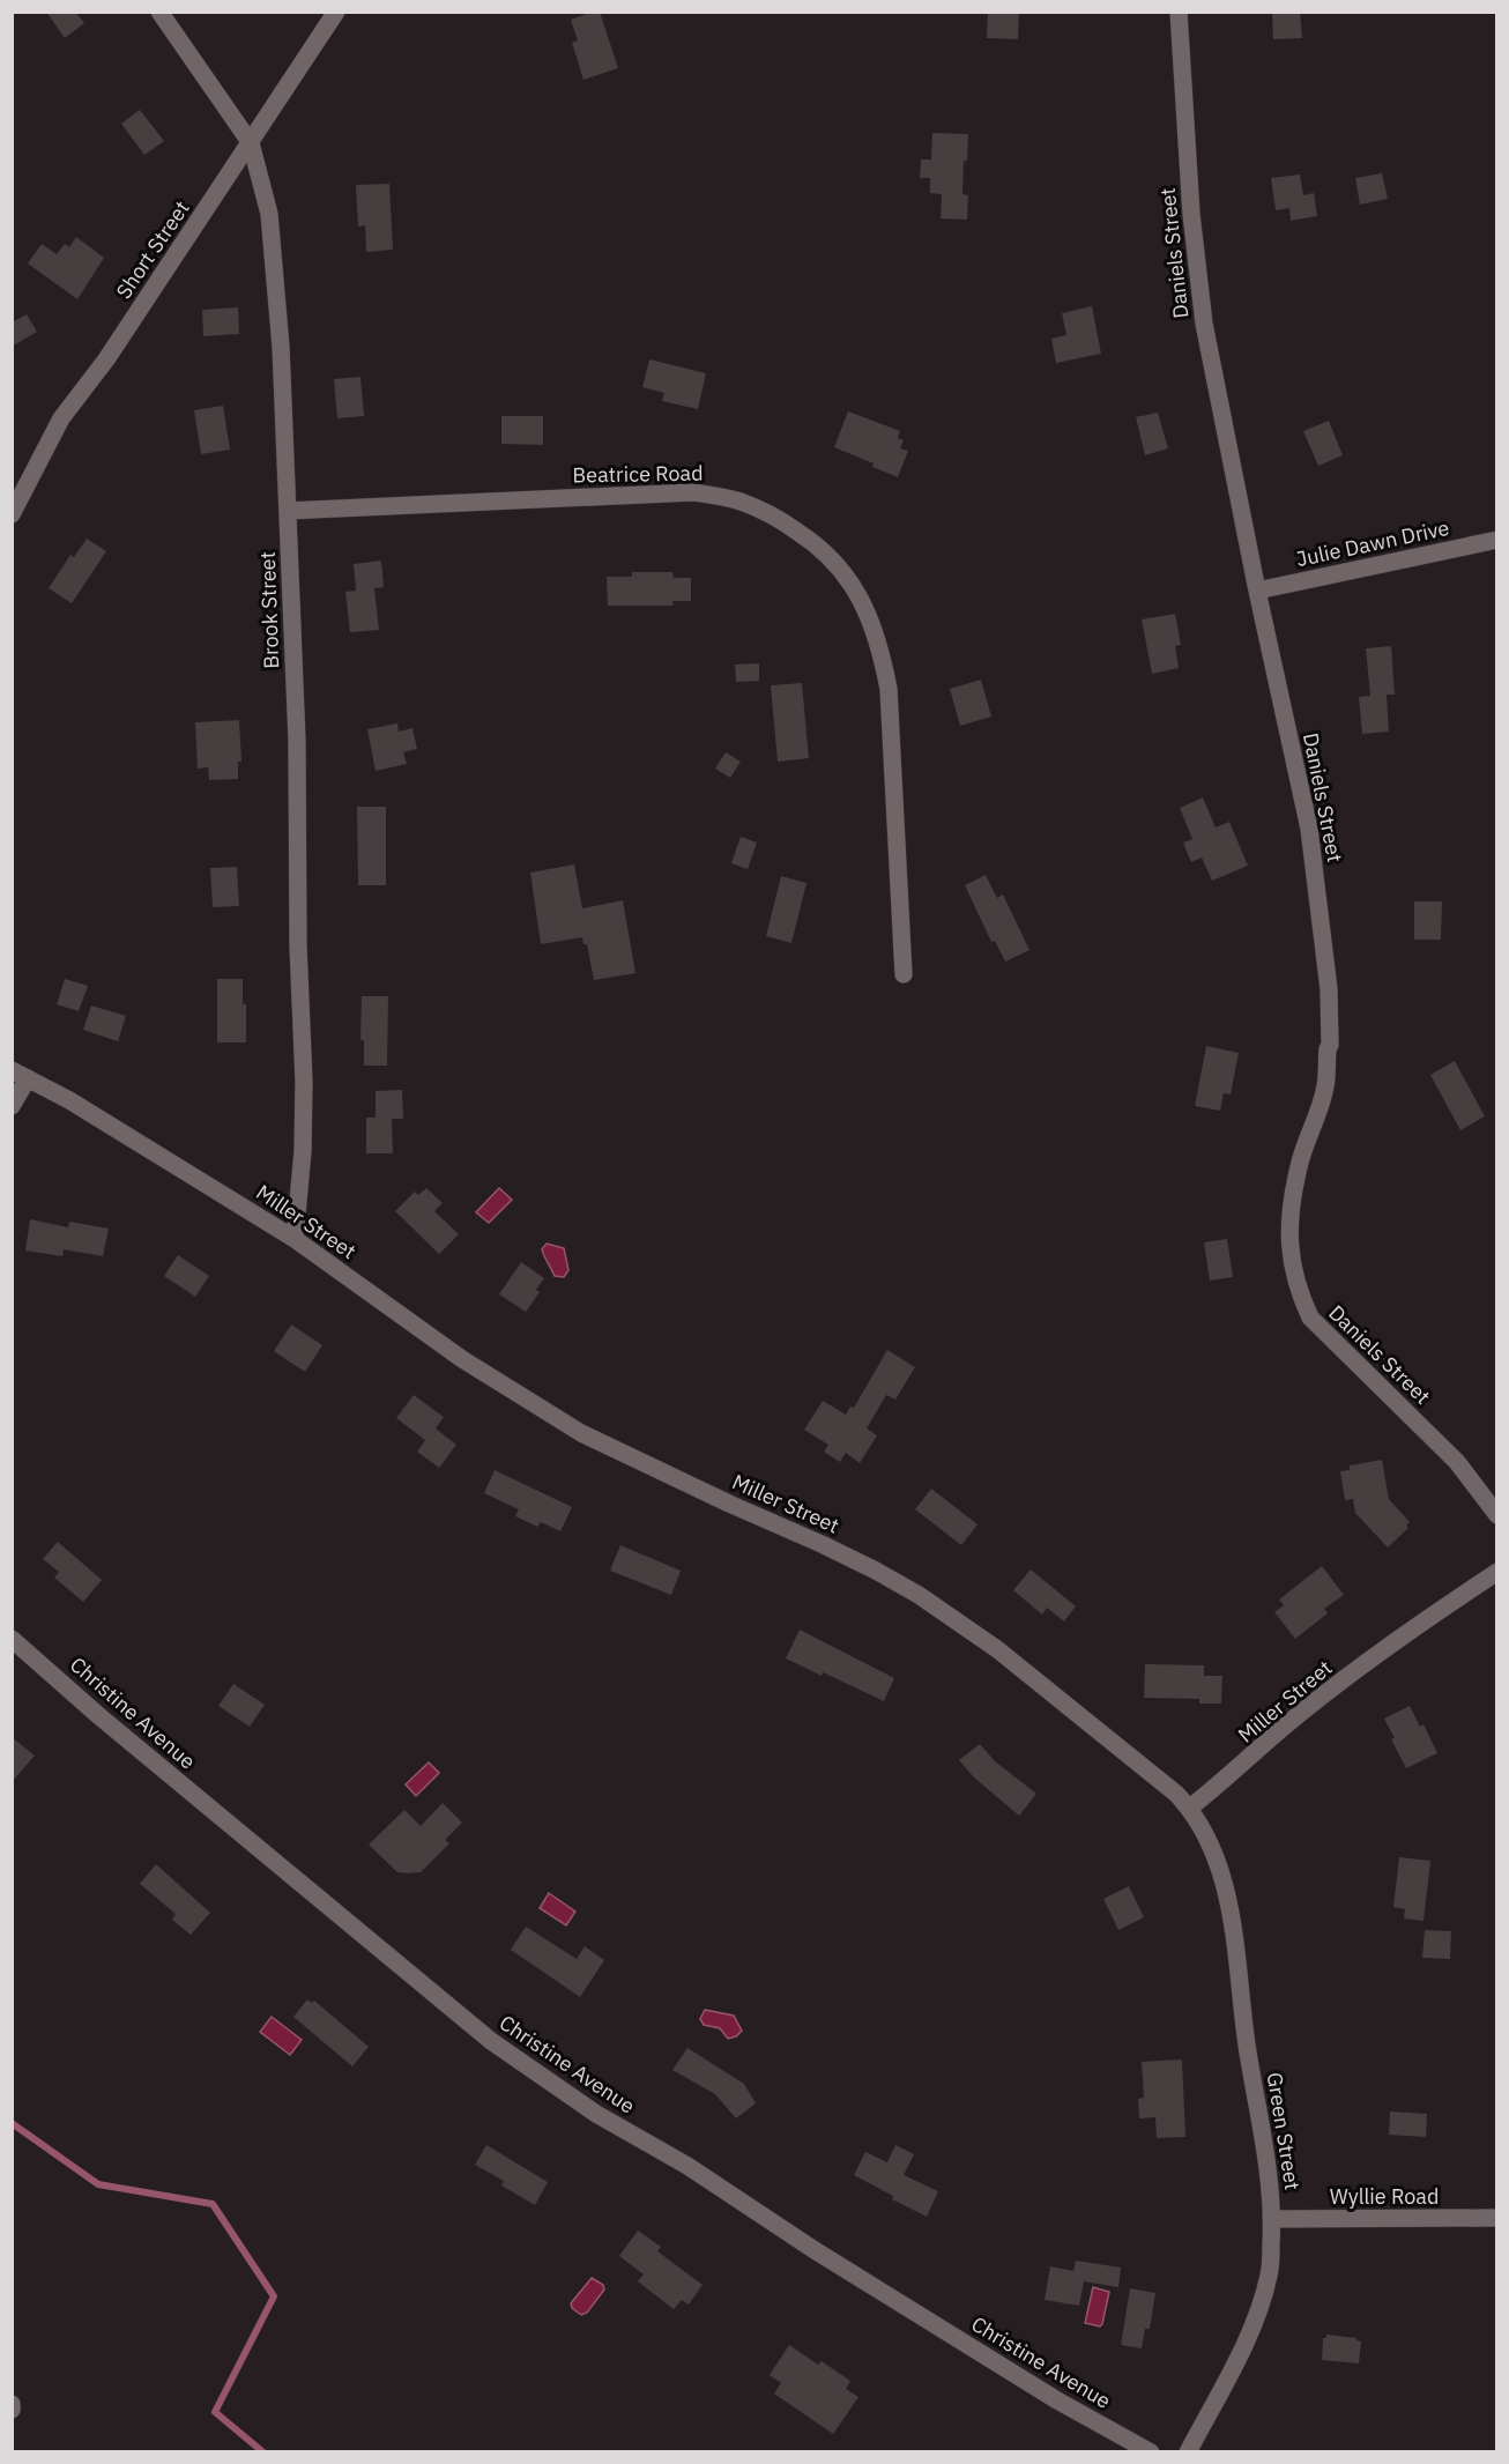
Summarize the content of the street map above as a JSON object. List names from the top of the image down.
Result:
{
  "streets": {
    "street": [
      "Short Street",
      "Daniels Street",
      "Beatrice Road",
      "Julie Dawn Drive",
      "Brook Street",
      "Miller Street",
      "Christine Avenue",
      "Green Street",
      "Wyllie Road"
    ]
  },
  "crossings": [
    ["Short Street", "Brook Street"],
    ["Daniels Street", "Julie Dawn Drive"],
    ["Beatrice Road", "Brook Street"],
    ["Brook Street", "Miller Street"],
    ["Miller Street", "Green Street"],
    ["Green Street", "Wyllie Road"]
  ]
}
